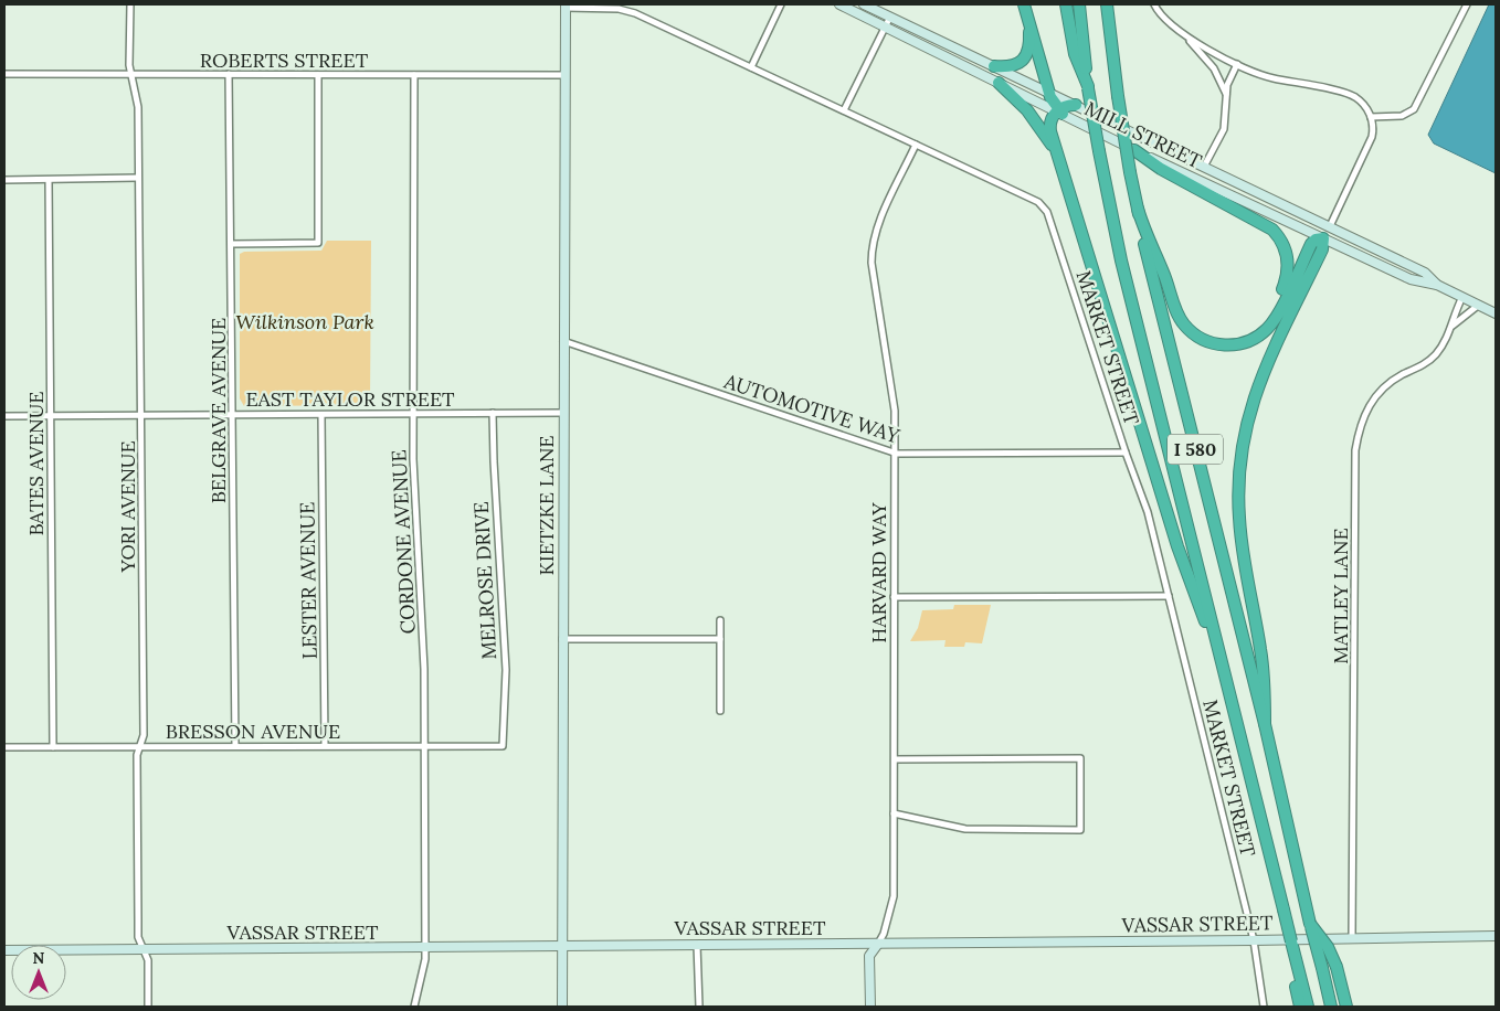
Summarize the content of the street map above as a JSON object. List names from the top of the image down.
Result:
{
  "streets": {
    "highway": ["I 580"],
    "main road": [
      "MILL STREET",
      "KIETZKE LANE",
      "HARVARD WAY",
      "VASSAR STREET"
    ],
    "street": [
      "ROBERTS STREET",
      "MARKET STREET",
      "EAST TAYLOR STREET",
      "AUTOMOTIVE WAY",
      "BELGRAVE AVENUE",
      "BATES AVENUE",
      "YORI AVENUE",
      "CORDONE AVENUE",
      "LESTER AVENUE",
      "MELROSE DRIVE",
      "MATLEY LANE",
      "BRESSON AVENUE"
    ]
  },
  "crossings": [
    ["ROBERTS STREET", "BELGRAVE AVENUE"],
    ["ROBERTS STREET", "KIETZKE LANE"],
    ["ROBERTS STREET", "YORI AVENUE"],
    ["ROBERTS STREET", "CORDONE AVENUE"],
    ["MILL STREET", "MATLEY LANE"],
    ["MARKET STREET", "AUTOMOTIVE WAY"],
    ["MARKET STREET", "KIETZKE LANE"],
    ["MARKET STREET", "HARVARD WAY"],
    ["MARKET STREET", "VASSAR STREET"],
    ["EAST TAYLOR STREET", "BELGRAVE AVENUE"],
    ["EAST TAYLOR STREET", "BATES AVENUE"],
    ["EAST TAYLOR STREET", "KIETZKE LANE"],
    ["EAST TAYLOR STREET", "YORI AVENUE"],
    ["EAST TAYLOR STREET", "CORDONE AVENUE"],
    ["EAST TAYLOR STREET", "LESTER AVENUE"],
    ["EAST TAYLOR STREET", "MELROSE DRIVE"],
    ["AUTOMOTIVE WAY", "KIETZKE LANE"],
    ["AUTOMOTIVE WAY", "HARVARD WAY"],
    ["BELGRAVE AVENUE", "BRESSON AVENUE"],
    ["BATES AVENUE", "BRESSON AVENUE"],
    ["KIETZKE LANE", "VASSAR STREET"],
    ["YORI AVENUE", "BRESSON AVENUE"],
    ["YORI AVENUE", "VASSAR STREET"],
    ["CORDONE AVENUE", "BRESSON AVENUE"],
    ["CORDONE AVENUE", "VASSAR STREET"],
    ["HARVARD WAY", "VASSAR STREET"],
    ["LESTER AVENUE", "BRESSON AVENUE"],
    ["MELROSE DRIVE", "BRESSON AVENUE"],
    ["MATLEY LANE", "VASSAR STREET"]
  ],
  "parks": ["Wilkinson Park"],
  "north": "top"
}
